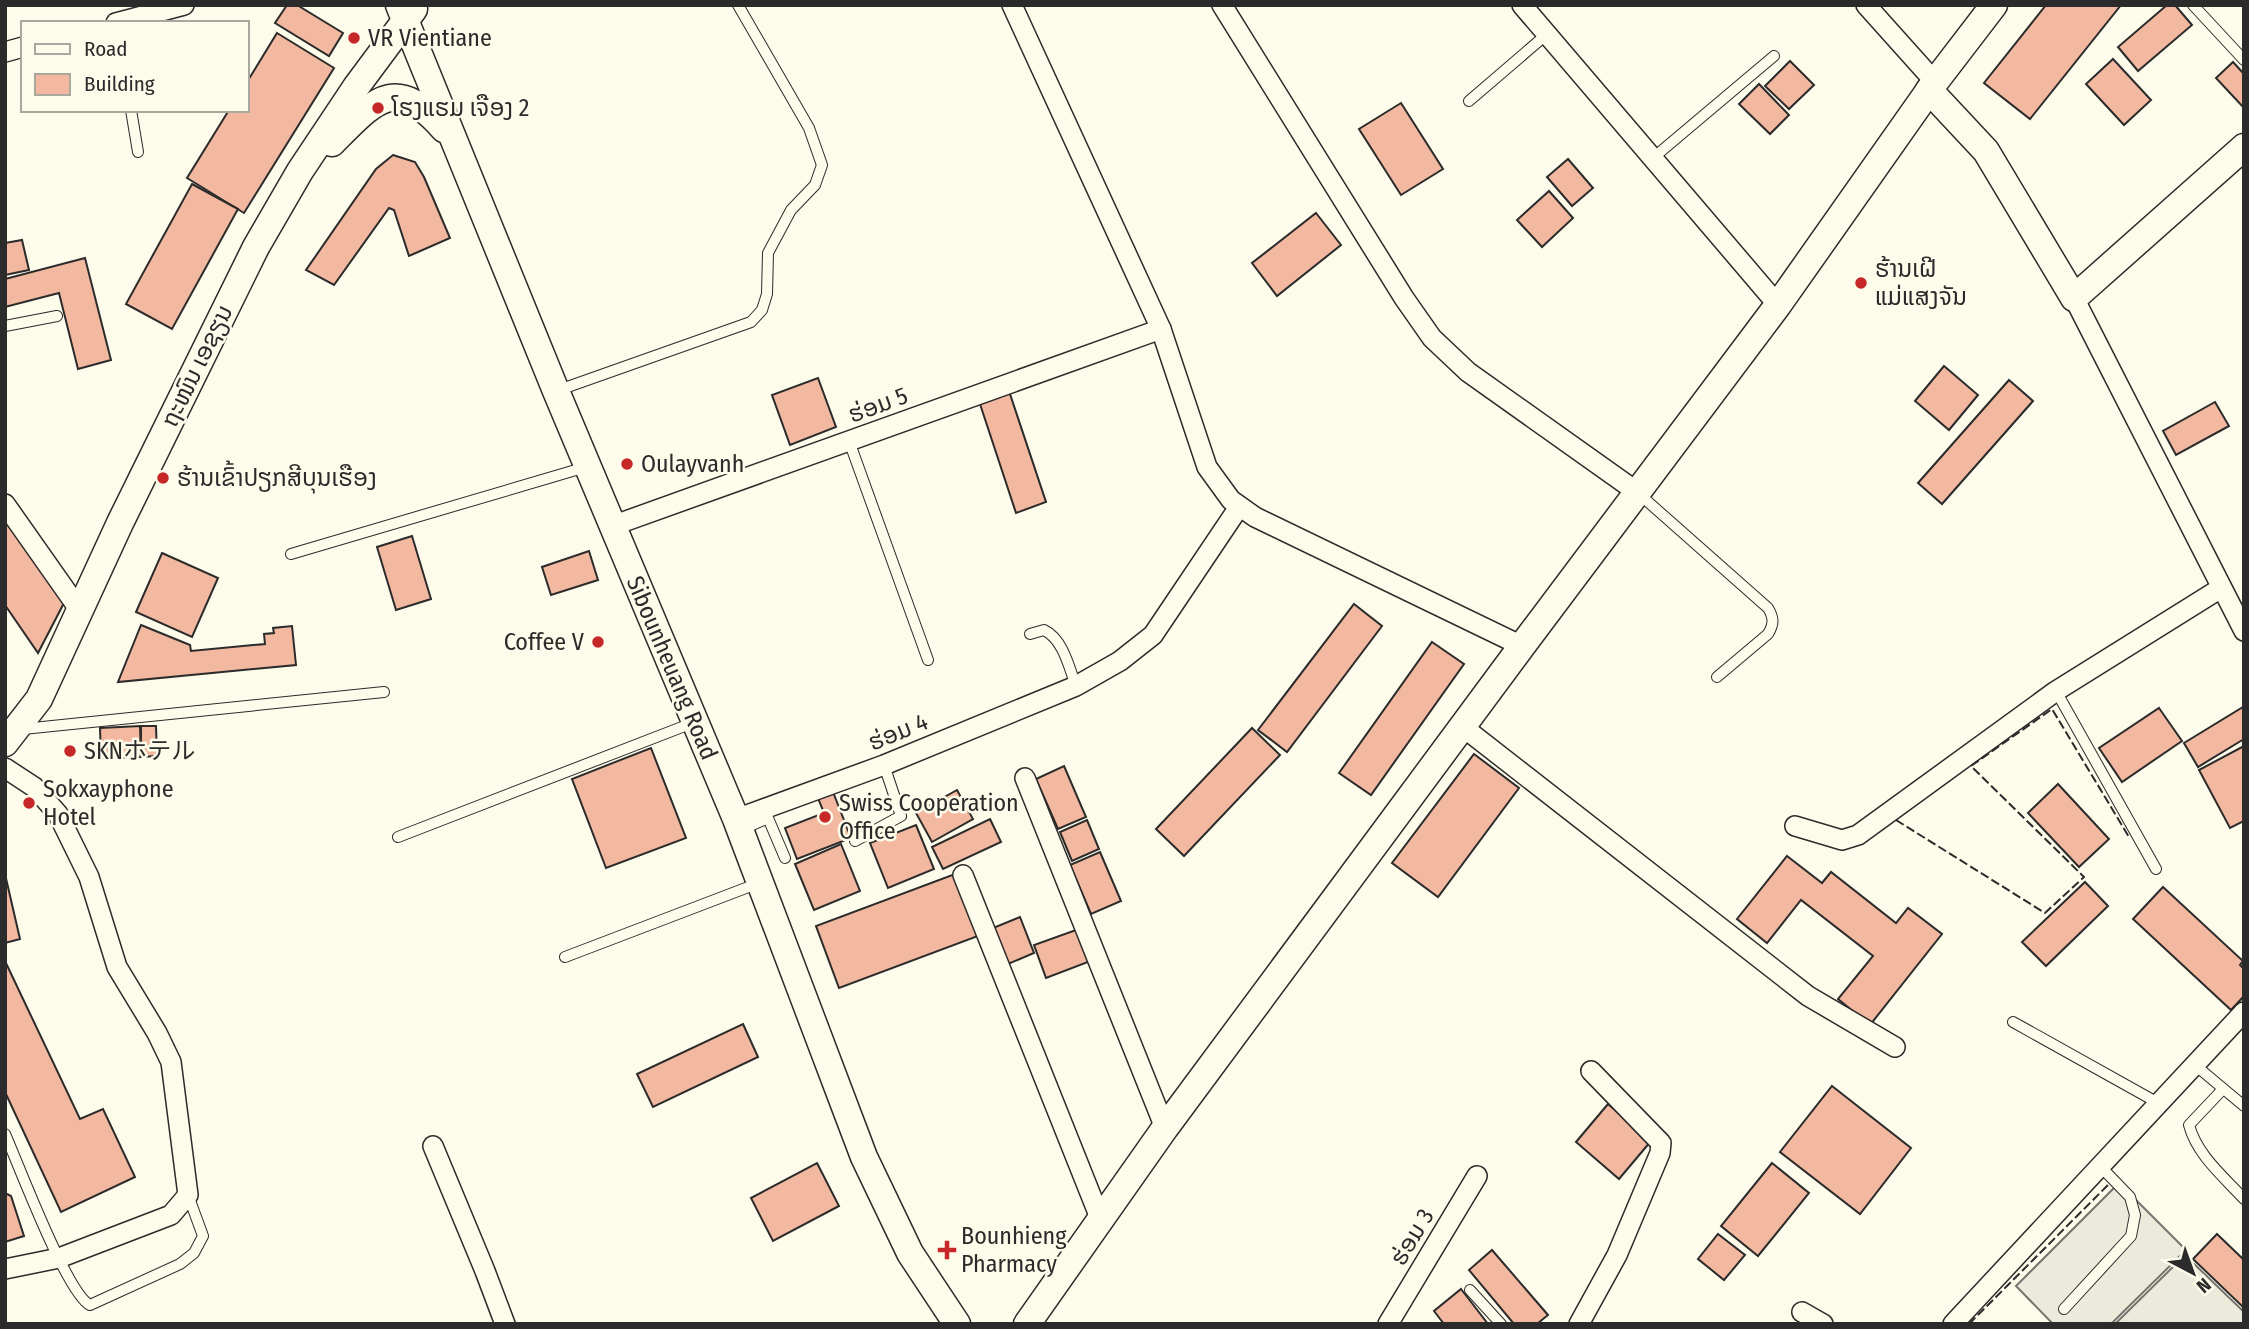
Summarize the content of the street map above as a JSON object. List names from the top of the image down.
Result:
{
  "streets": {
    "street": [
      "ຖະໜົນ ເອຊຽນ",
      "ຮ່ອມ 5",
      "Sibounheuang Road",
      "ຮ່ອມ 4",
      "ຮ່ອມ 3"
    ]
  },
  "crossings": [
    ["ຖະໜົນ ເອຊຽນ", "Sibounheuang Road"],
    ["ຮ່ອມ 5", "Sibounheuang Road"],
    ["Sibounheuang Road", "ຮ່ອມ 4"]
  ],
  "places": {
    "other": [
      "VR Vientiane",
      "ໂຮງແຮມ ເຈືອງ 2",
      "ຮ້ານເຝີ ແມ່ແສງຈັນ",
      "Oulayvanh",
      "ຮ້ານເຂົ້າປຽກສີບຸນເຮືອງ",
      "Coffee V",
      "SKNホテル",
      "Sokxayphone Hotel",
      "Swiss Cooperation Office"
    ],
    "health": ["Bounhieng Pharmacy"]
  },
  "legend": ["Road", "Building"],
  "north": "bottom right"
}
